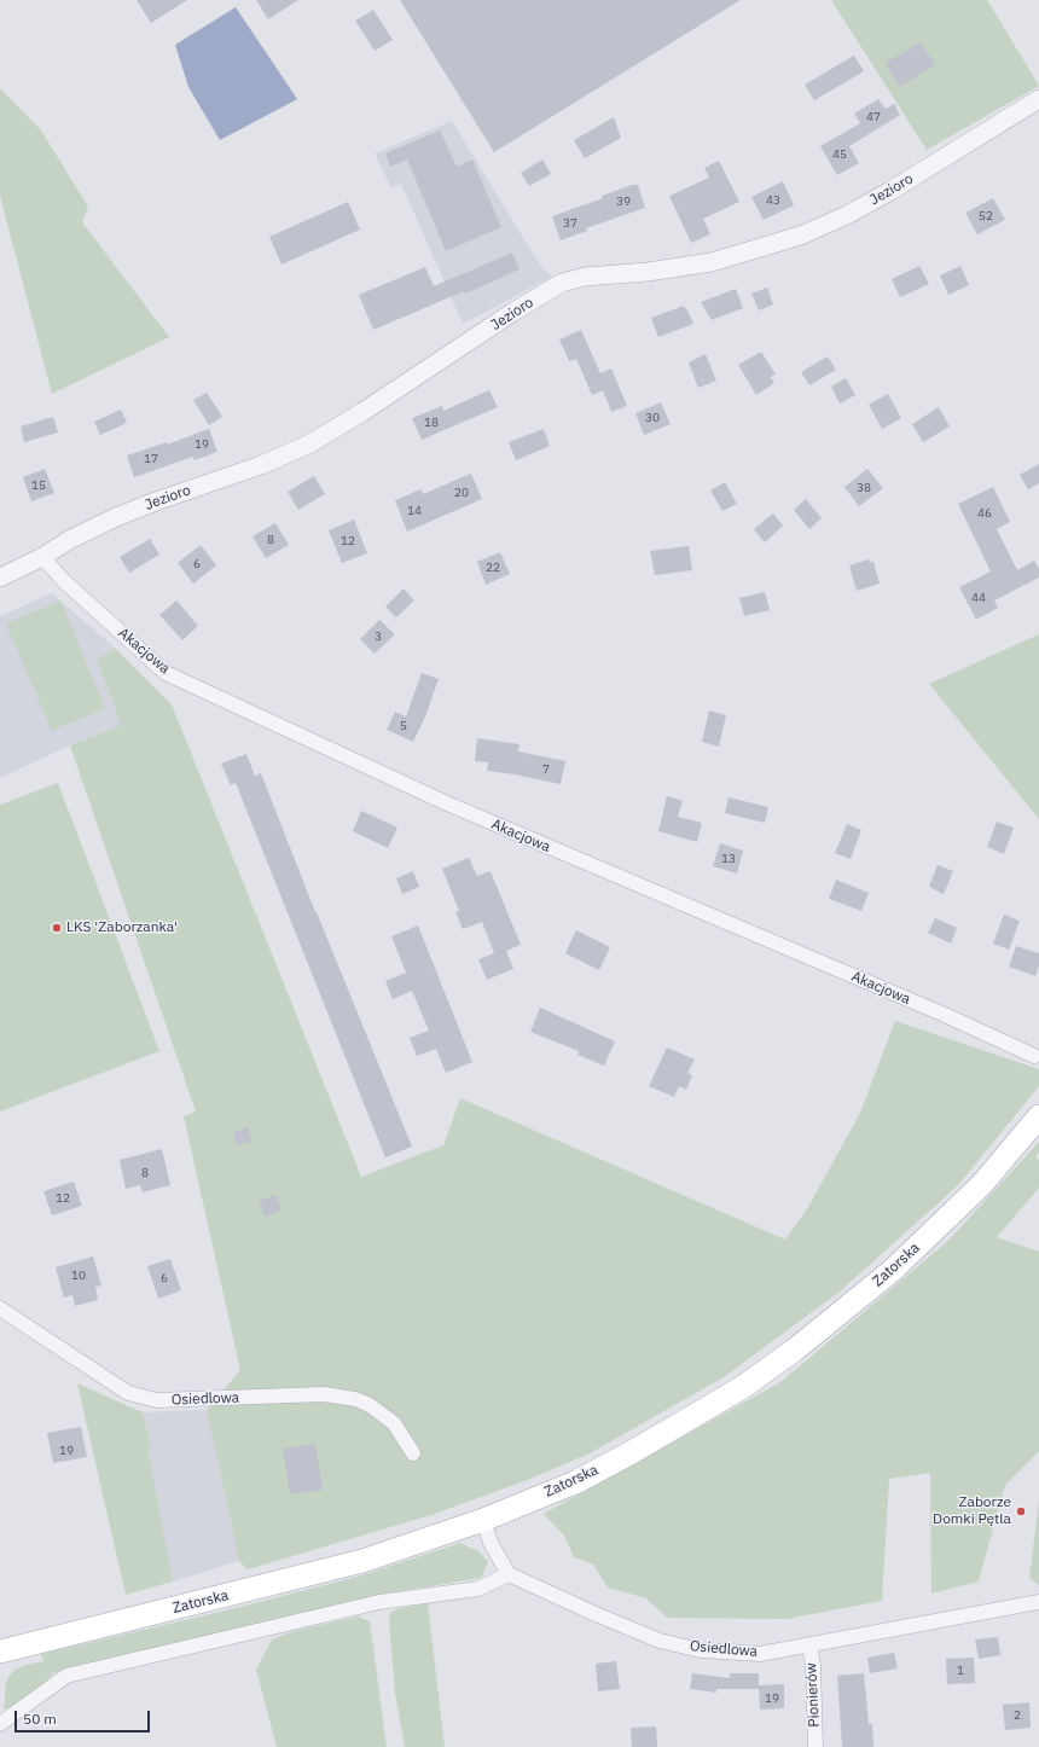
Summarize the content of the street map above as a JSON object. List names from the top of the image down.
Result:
{
  "streets": {
    "main road": ["Zatorska"],
    "street": [
      "Jezioro",
      "Akacjowa",
      "Osiedlowa",
      "Pionierów"
    ]
  },
  "crossings": [
    ["Jezioro", "Akacjowa"],
    ["Osiedlowa", "Pionierów"]
  ],
  "places": ["LKS 'Zaborzanka'", "Zaborze Domki Pętla"],
  "house_numbers": [
    "47",
    "45",
    "43",
    "39",
    "52",
    "37",
    "30",
    "18",
    "19",
    "17",
    "15",
    "38",
    "20",
    "14",
    "46",
    "8",
    "12",
    "6",
    "22",
    "44",
    "3",
    "5",
    "7",
    "13",
    "8",
    "12",
    "10",
    "6",
    "19",
    "1",
    "19",
    "2"
  ],
  "scale_bar": "50 m"
}
